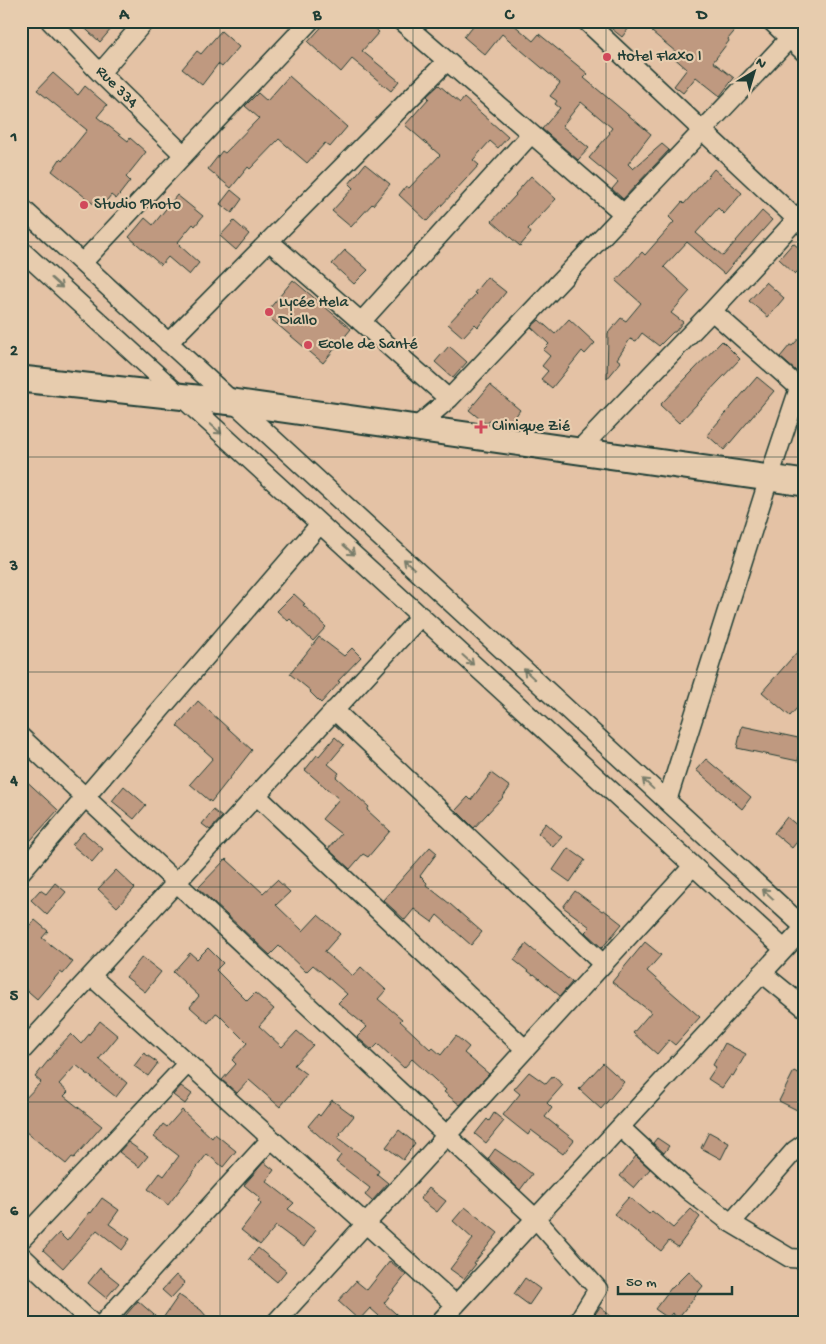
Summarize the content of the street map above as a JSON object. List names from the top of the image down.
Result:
{
  "streets": {
    "street": ["Rue 334"]
  },
  "places": {
    "other": [
      "Hotel Flaxo I",
      "Studio Photo",
      "Lycée Hela Diallo",
      "Ecole de Santé"
    ],
    "health": ["Clinique Zié"]
  },
  "scale_bar": "50 m",
  "north": "top right",
  "grid": {
    "columns": [
      "A",
      "B",
      "C",
      "D"
    ],
    "rows": [
      "1",
      "2",
      "3",
      "4",
      "5",
      "6"
    ]
  }
}
